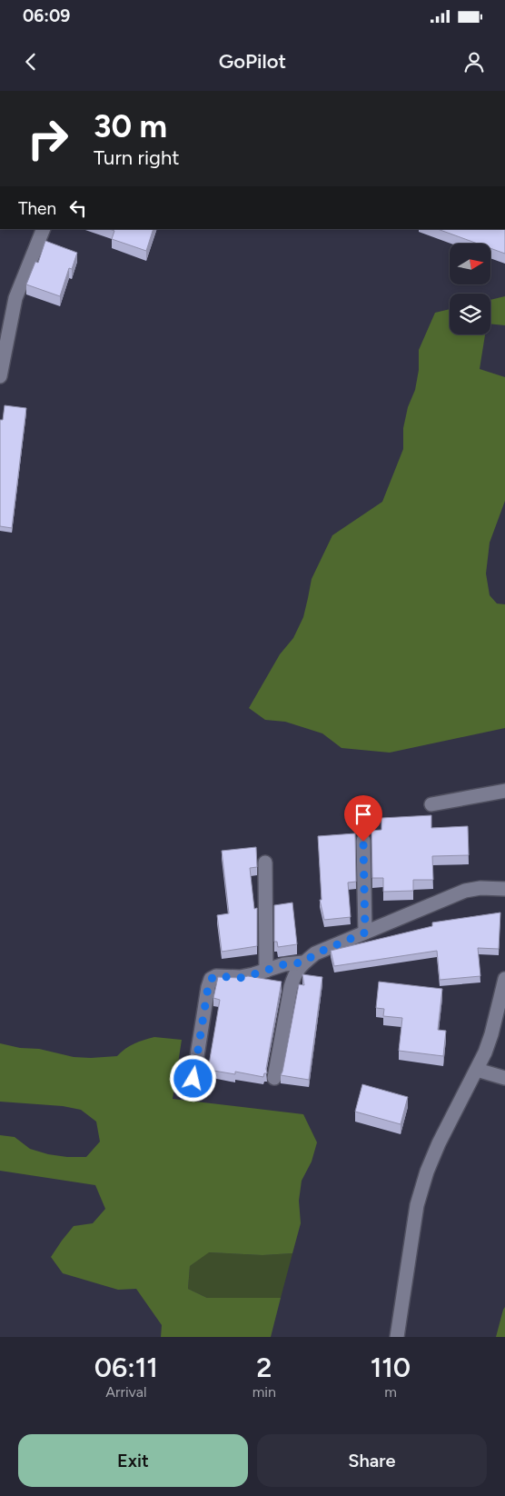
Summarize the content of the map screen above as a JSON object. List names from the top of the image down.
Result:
{
  "north": "right",
  "page": {
    "status": "06:09",
    "header": "GoPilot",
    "turn": ["30 m", "Turn right"],
    "then": "Then",
    "eta": [
      "06:11",
      "Arrival",
      "2",
      "min",
      "110",
      "m"
    ],
    "buttons": ["Exit", "Share"]
  }
}
